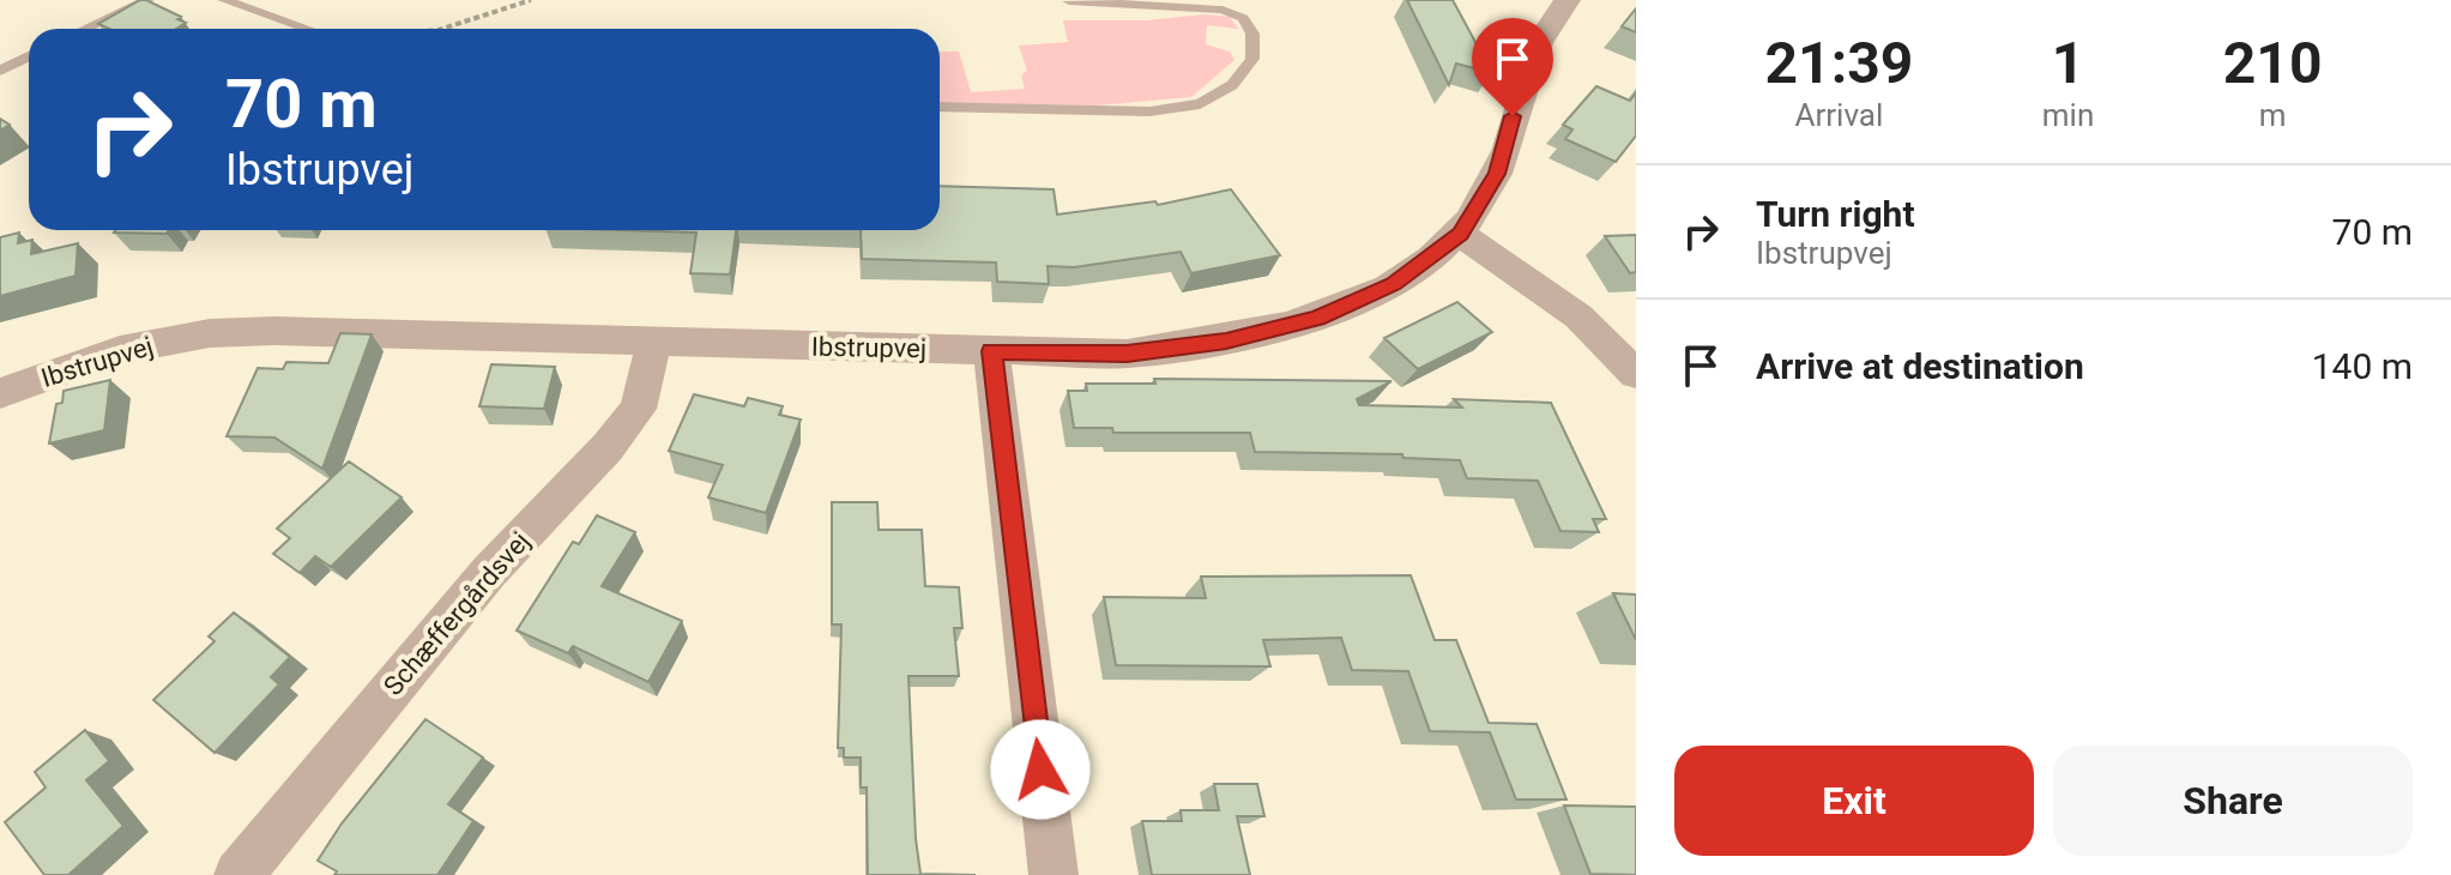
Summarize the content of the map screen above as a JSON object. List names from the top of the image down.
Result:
{
  "streets": {
    "street": ["Ibstrupvej", "Schæffergårdsvej"]
  },
  "crossings": [
    ["Ibstrupvej", "Schæffergårdsvej"]
  ],
  "page": {
    "eta": [
      "21:39",
      "Arrival",
      "1",
      "min",
      "210",
      "m"
    ],
    "turn": ["70 m", "Ibstrupvej"],
    "list": [
      {
        "name": "Turn right",
        "note": "Ibstrupvej",
        "value": "70 m"
      },
      {
        "name": "Arrive at destination",
        "value": "140 m"
      }
    ],
    "buttons": ["Exit", "Share"]
  }
}
